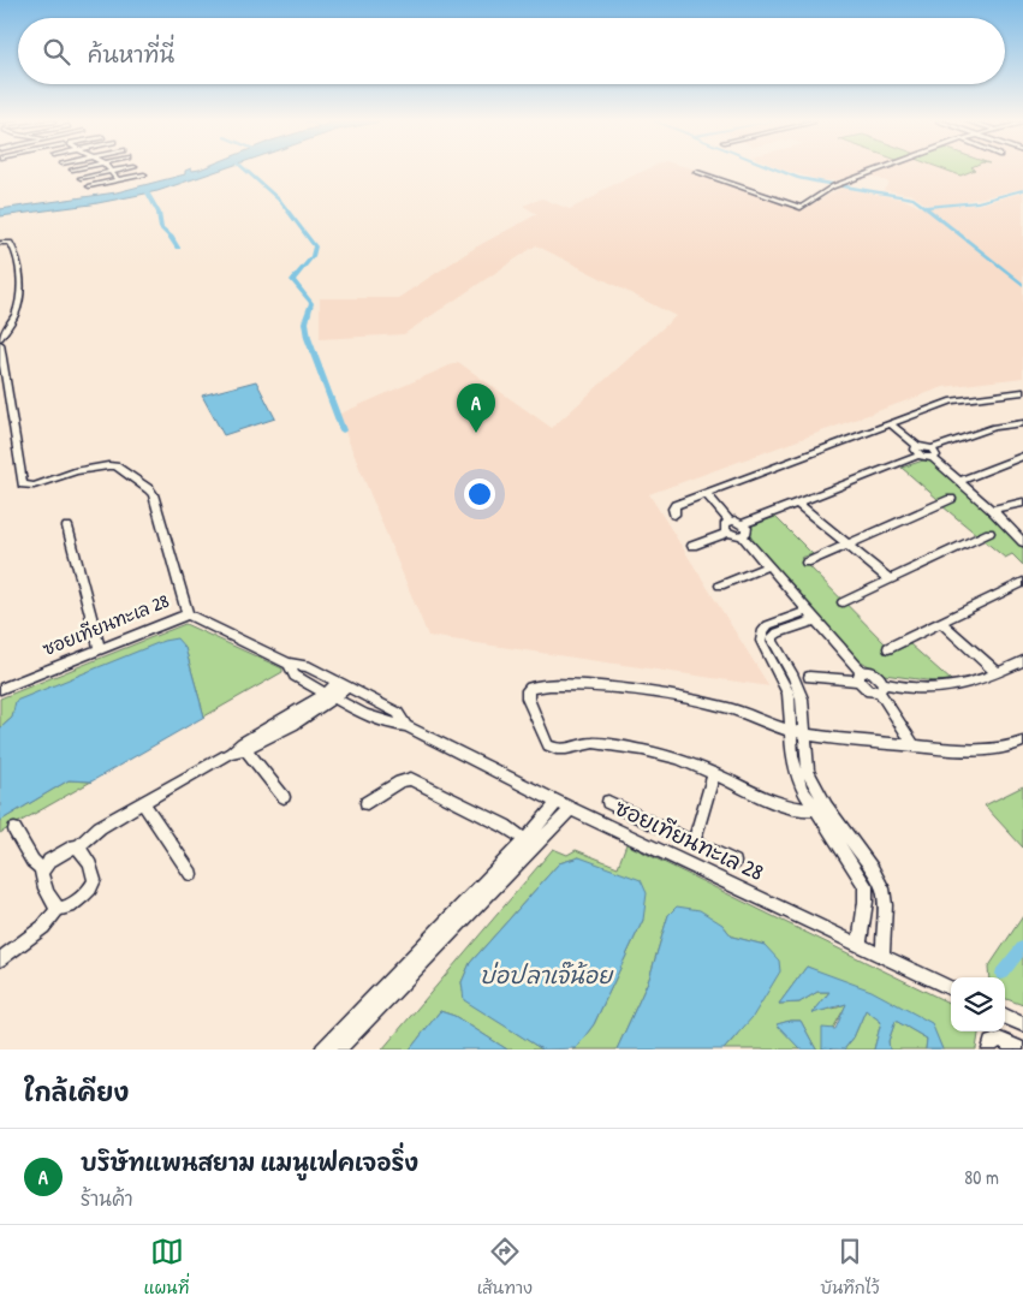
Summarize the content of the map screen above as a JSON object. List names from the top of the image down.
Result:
{
  "streets": {
    "street": ["ซอยเทียนทะเล 28"]
  },
  "water": ["บ่อปลาเจ๊น้อย"],
  "page": {
    "search": "ค้นหาที่นี่",
    "pins": "A",
    "heading": "ใกล้เคียง",
    "list": [
      {
        "mark": "A",
        "name": "บริษัทแพนสยาม แมนูเฟคเจอริ่ง",
        "note": "ร้านค้า",
        "value": "80 m"
      }
    ],
    "nav": ["แผนที่", "เส้นทาง", "บันทึกไว้"]
  }
}
